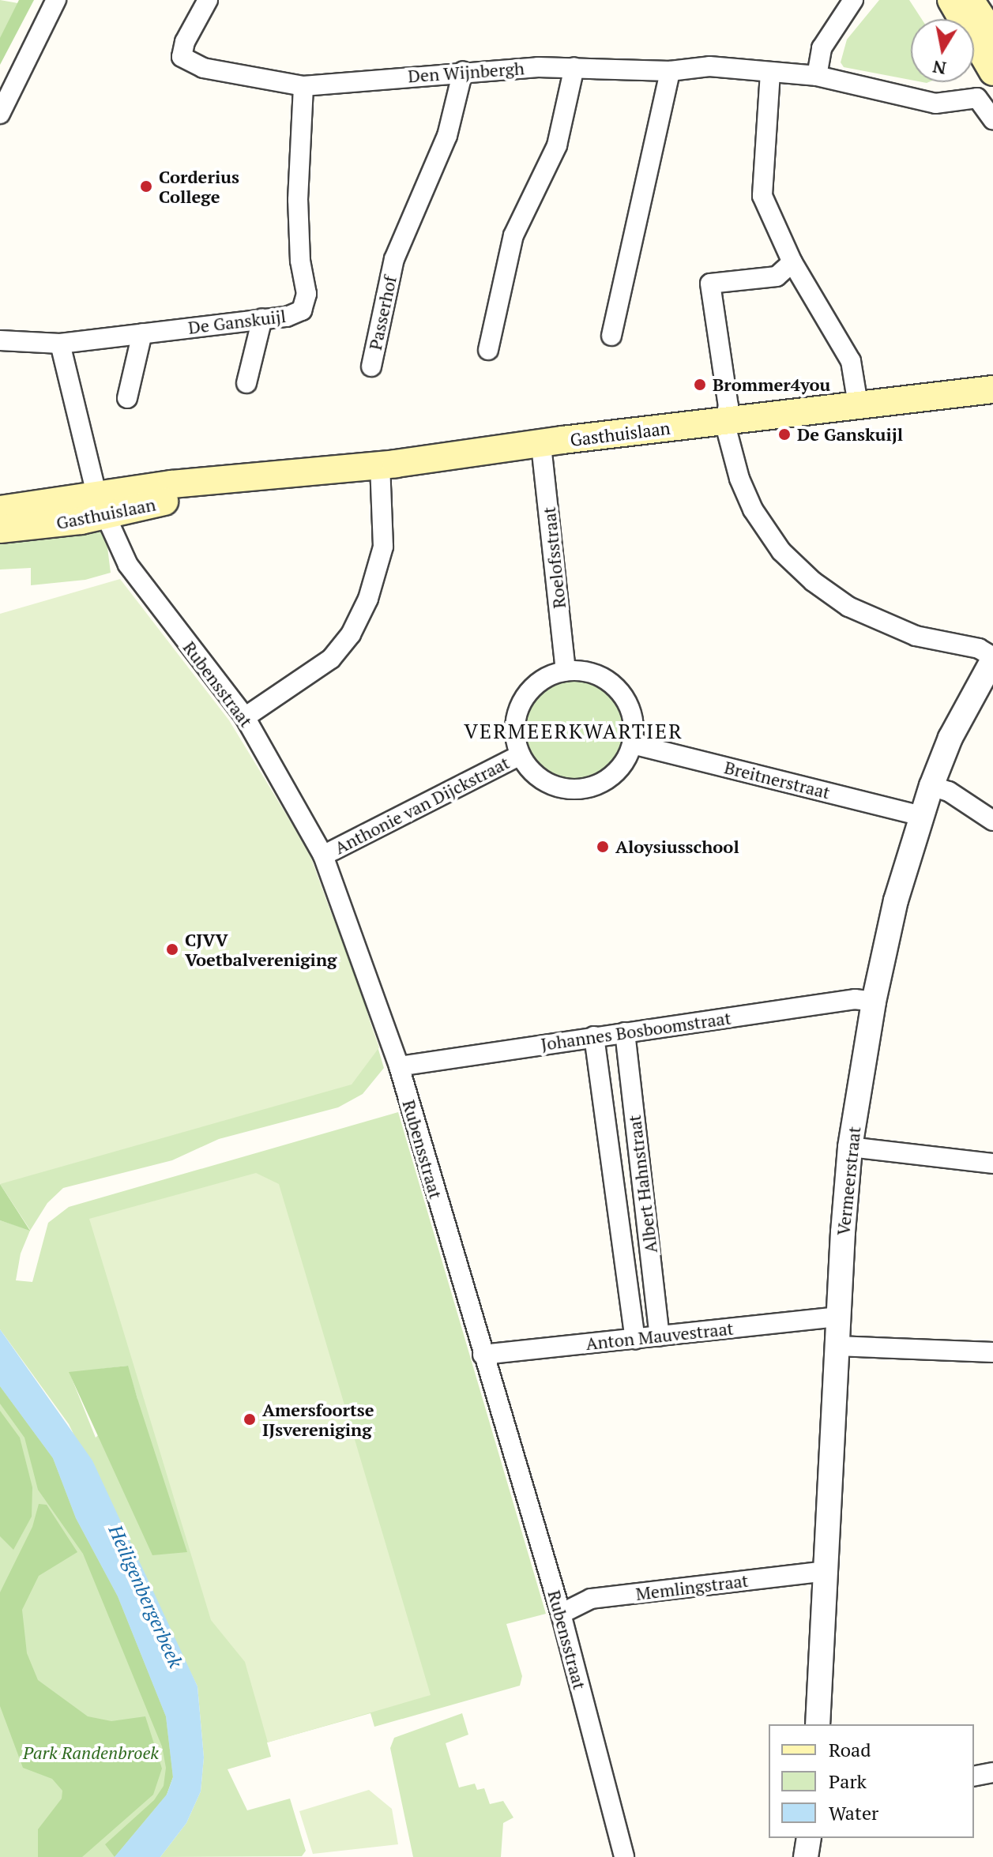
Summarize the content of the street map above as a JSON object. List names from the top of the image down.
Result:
{
  "streets": {
    "main road": ["Gasthuislaan"],
    "street": [
      "Den Wijnbergh",
      "Passerhof",
      "De Ganskuijl",
      "Roelofsstraat",
      "Rubensstraat",
      "Breitnerstraat",
      "Anthonie van Dijckstraat",
      "Johannes Bosboomstraat",
      "Vermeerstraat",
      "Albert Hahnstraat",
      "Anton Mauvestraat",
      "Memlingstraat"
    ]
  },
  "crossings": [
    ["Den Wijnbergh", "Passerhof"],
    ["Den Wijnbergh", "De Ganskuijl"],
    ["De Ganskuijl", "Rubensstraat"],
    ["Gasthuislaan", "Roelofsstraat"],
    ["Gasthuislaan", "Rubensstraat"],
    ["Roelofsstraat", "Breitnerstraat"],
    ["Roelofsstraat", "Anthonie van Dijckstraat"],
    ["Rubensstraat", "Anthonie van Dijckstraat"],
    ["Rubensstraat", "Johannes Bosboomstraat"],
    ["Rubensstraat", "Anton Mauvestraat"],
    ["Rubensstraat", "Memlingstraat"],
    ["Breitnerstraat", "Anthonie van Dijckstraat"],
    ["Breitnerstraat", "Vermeerstraat"],
    ["Johannes Bosboomstraat", "Vermeerstraat"],
    ["Johannes Bosboomstraat", "Albert Hahnstraat"],
    ["Vermeerstraat", "Anton Mauvestraat"],
    ["Vermeerstraat", "Memlingstraat"],
    ["Albert Hahnstraat", "Anton Mauvestraat"]
  ],
  "districts": ["VERMEERKWARTIER"],
  "water": ["Heiligenbergerbeek"],
  "parks": ["Park Randenbroek"],
  "places": [
    "Corderius College",
    "Brommer4you",
    "De Ganskuijl",
    "Aloysiusschool",
    "CJVV Voetbalvereniging",
    "Amersfoortse IJsvereniging"
  ],
  "legend": ["Road", "Park", "Water"],
  "north": "bottom"
}
